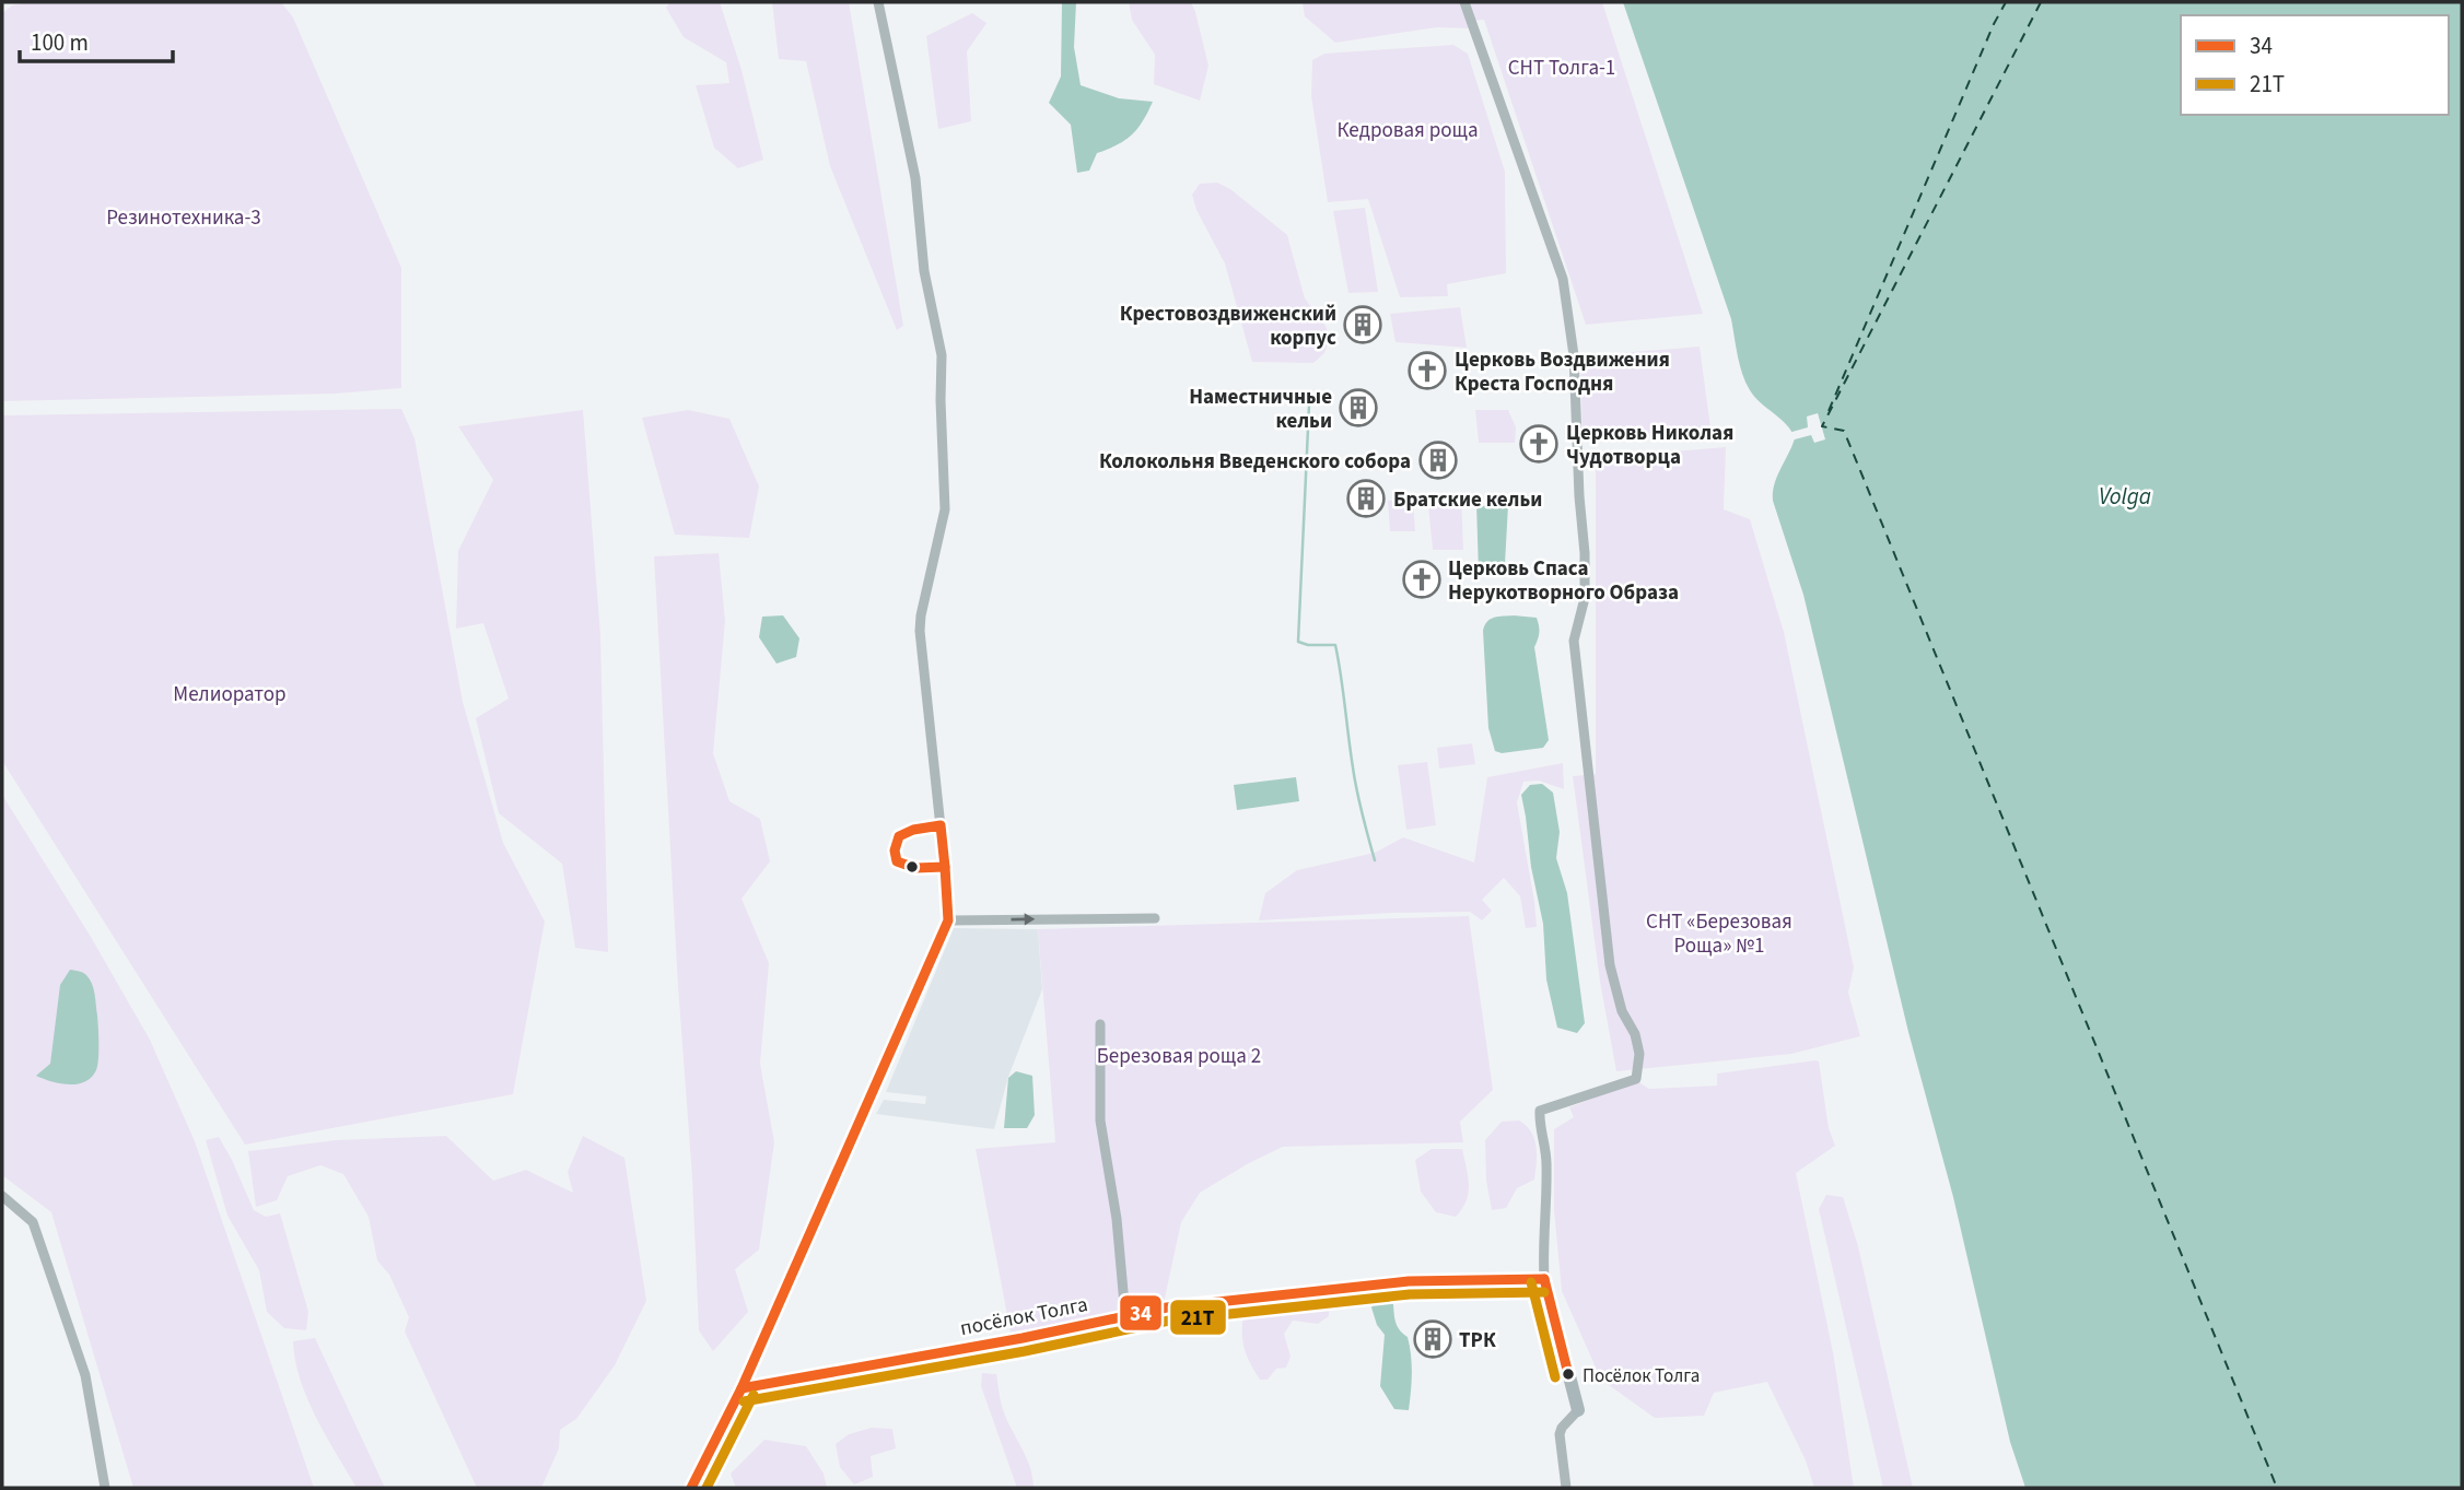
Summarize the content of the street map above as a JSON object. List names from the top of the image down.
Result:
{
  "streets": {
    "street": ["посёлок Толга"]
  },
  "water": ["Volga"],
  "parks": [
    "СНТ Толга-1",
    "Кедровая роща",
    "Резинотехника-3",
    "Мелиоратор",
    "СНТ «Березовая Роща» №1",
    "Березовая роща 2"
  ],
  "places": {
    "building": [
      "Крестовоздвиженский корпус",
      "Наместничные кельи",
      "Колокольня Введенского собора",
      "Братские кельи",
      "ТРК"
    ],
    "church": ["Церковь Воздвижения Креста Господня", "Церковь Николая Чудотворца", "Церковь Спаса Нерукотворного Образа"],
    "other": ["Посёлок Толга"]
  },
  "lines": ["transit line 34", "transit line 21Т"],
  "legend": ["34", "21Т"],
  "scale_bar": "100 m"
}
